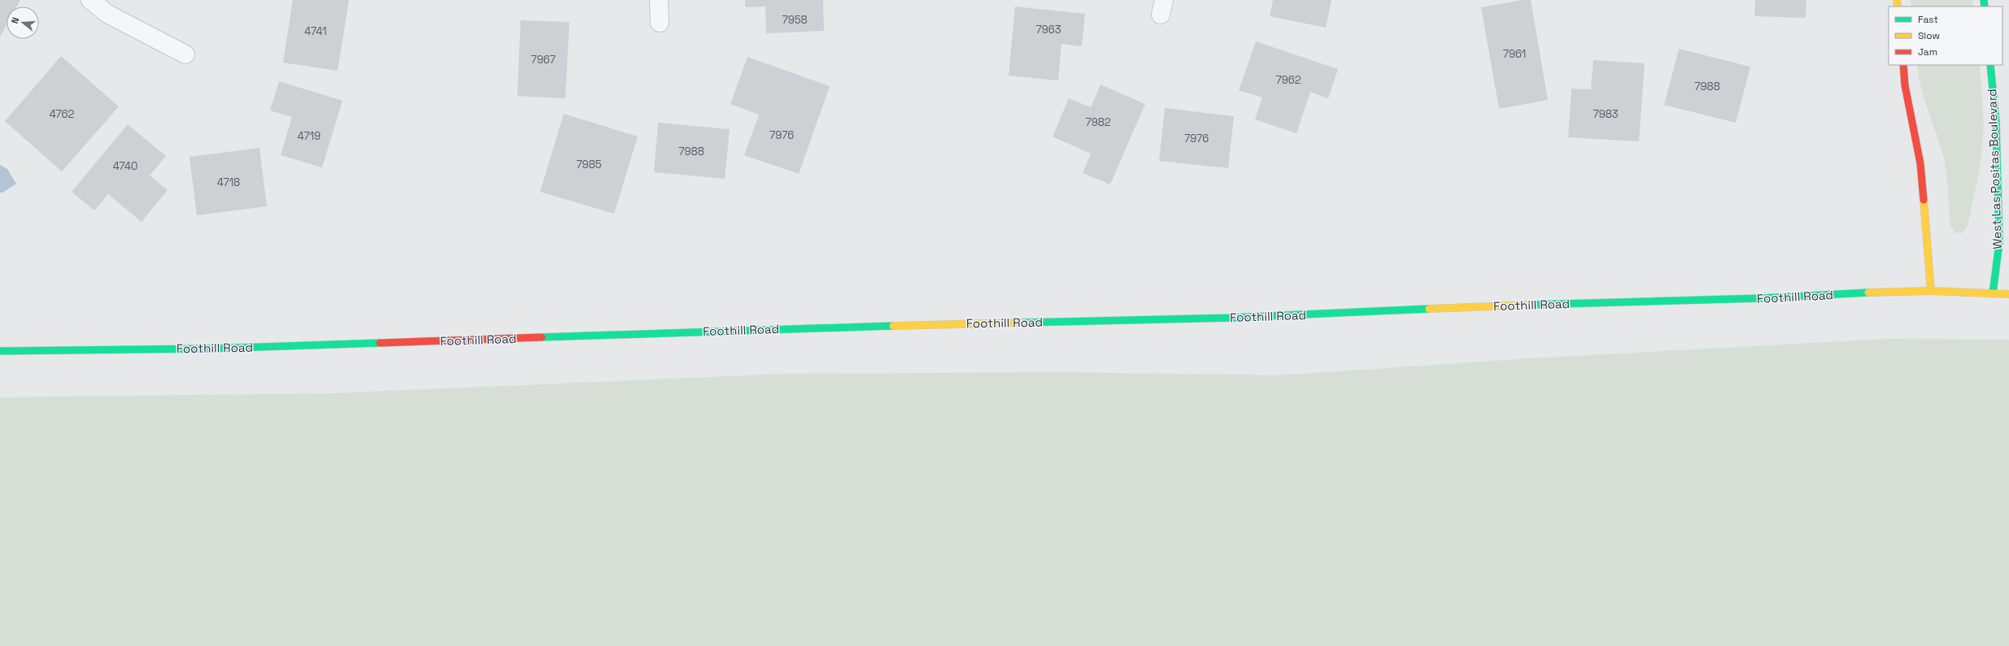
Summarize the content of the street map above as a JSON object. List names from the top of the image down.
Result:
{
  "streets": {
    "main road": ["West Las Positas Boulevard", "Foothill Road"]
  },
  "crossings": [
    ["West Las Positas Boulevard", "Foothill Road"]
  ],
  "house_numbers": [
    "7958",
    "7963",
    "4741",
    "7961",
    "7967",
    "7962",
    "7988",
    "4762",
    "7983",
    "7982",
    "7976",
    "4719",
    "7976",
    "7988",
    "7985",
    "4740",
    "4718"
  ],
  "legend": ["Fast", "Slow", "Jam"],
  "north": "left"
}
